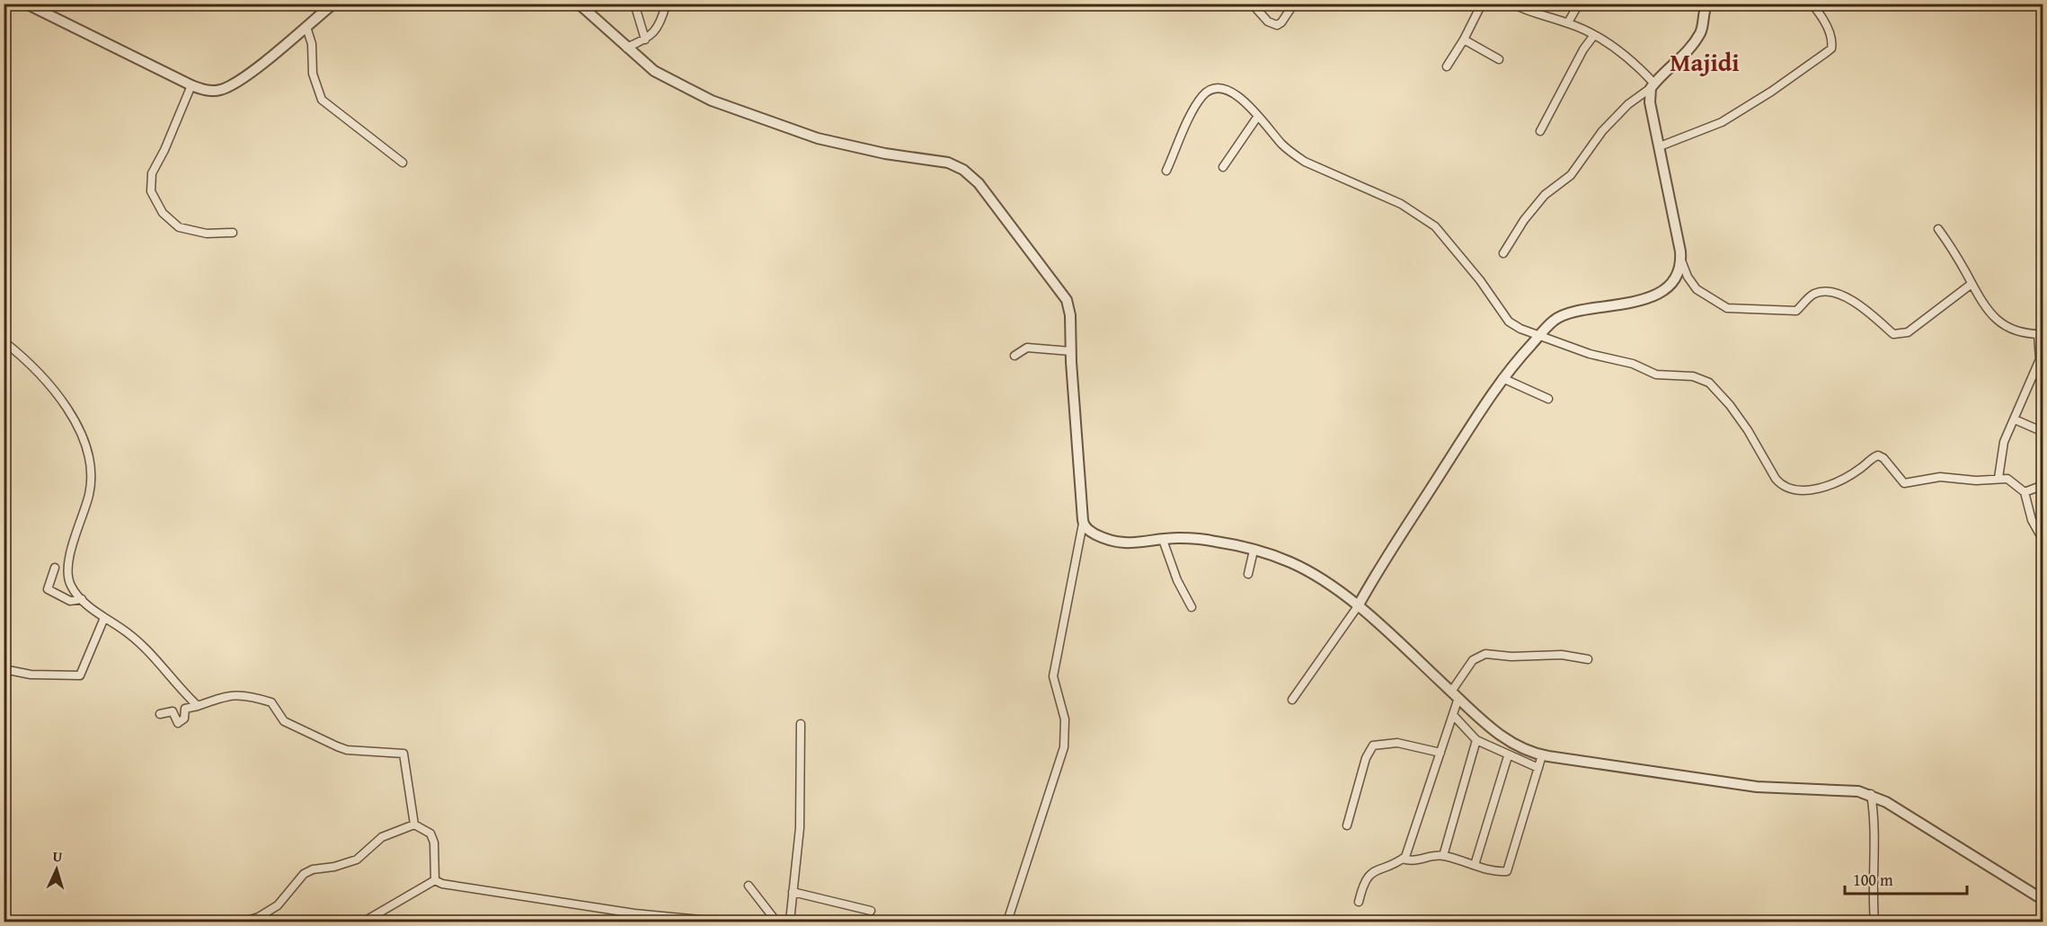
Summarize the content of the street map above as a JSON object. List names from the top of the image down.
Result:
{
  "districts": ["Majidi"],
  "scale_bar": "100 m",
  "north": "top"
}
